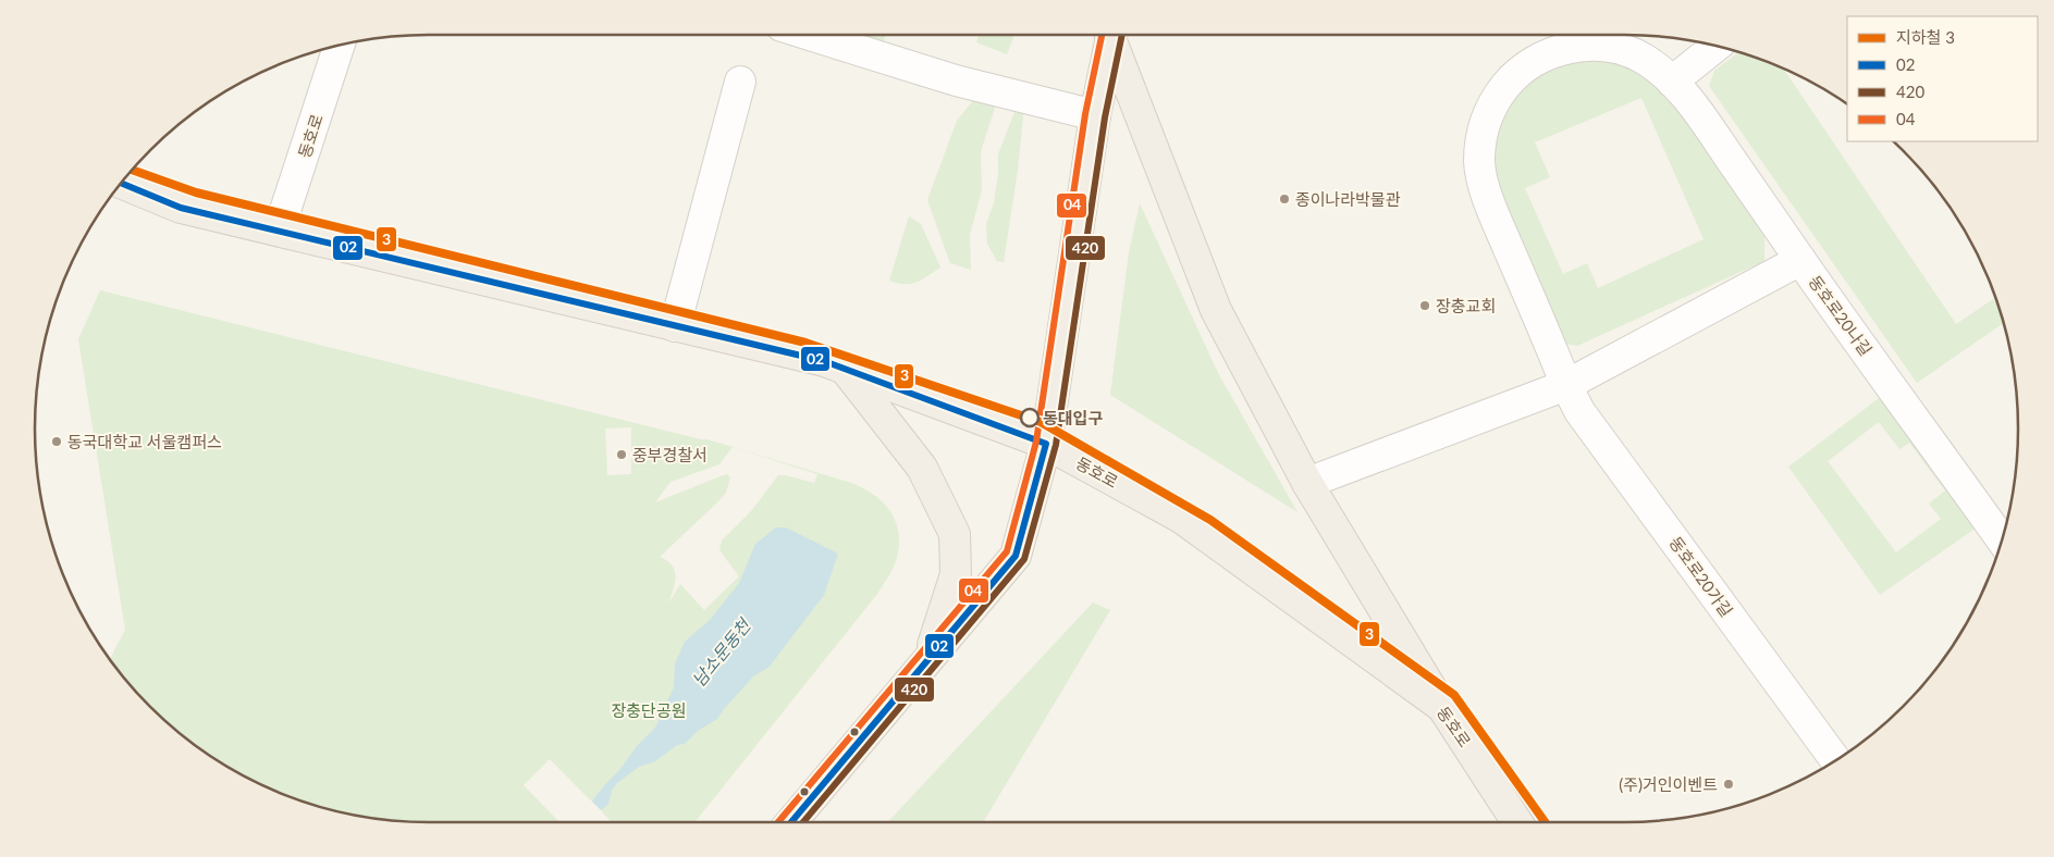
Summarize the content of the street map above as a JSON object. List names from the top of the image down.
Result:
{
  "streets": {
    "main road": ["동호로"],
    "street": ["동호로20나길", "동호로20가길"]
  },
  "crossings": [
    ["동호로20나길", "동호로20가길"]
  ],
  "water": ["남소문동천"],
  "parks": ["장충단공원"],
  "places": [
    "종이나라박물관",
    "장충교회",
    "동대입구",
    "동국대학교 서울캠퍼스",
    "중부경찰서",
    "(주)거인이벤트"
  ],
  "lines": [
    "transit line 420",
    "transit line 04",
    "metro line 3",
    "transit line 02"
  ],
  "legend": [
    "지하철 3",
    "02",
    "420",
    "04"
  ]
}
